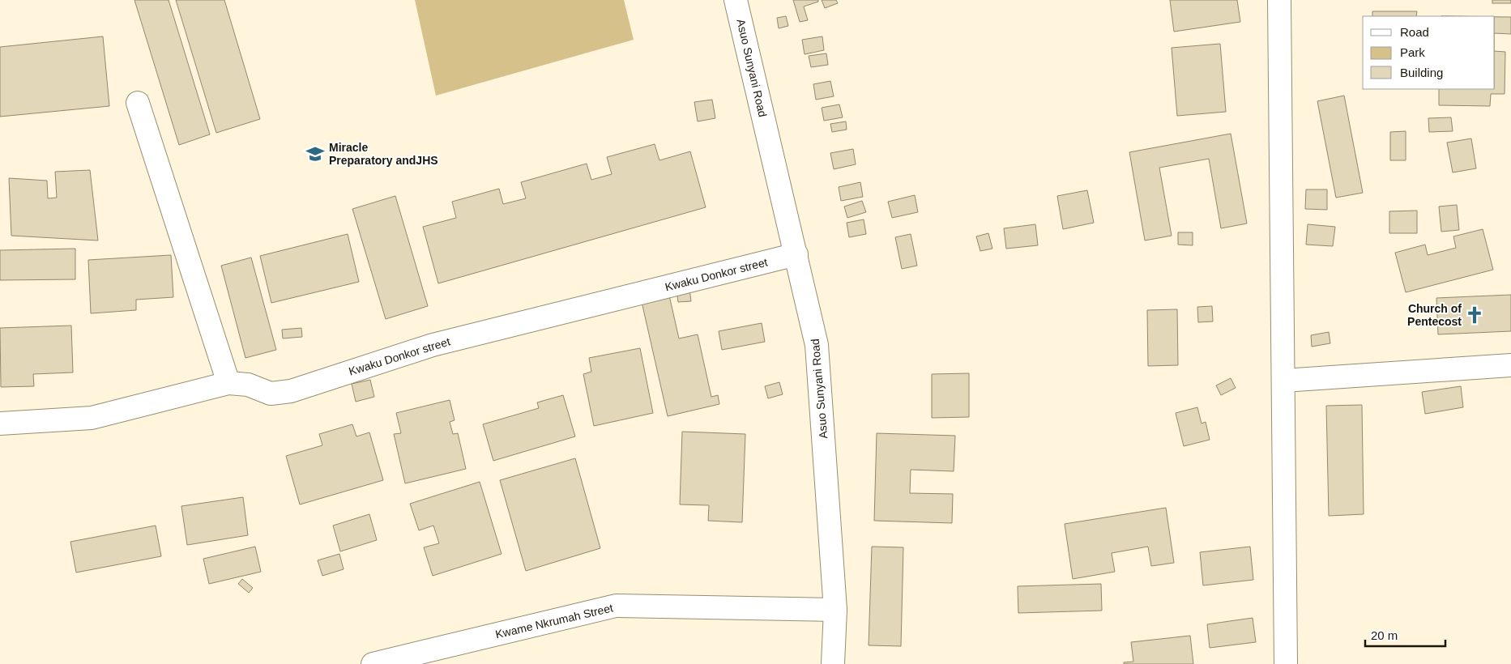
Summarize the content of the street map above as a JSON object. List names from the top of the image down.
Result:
{
  "streets": {
    "street": ["Asuo Sunyani Road", "Kwaku Donkor street", "Kwame Nkrumah Street"]
  },
  "crossings": [
    ["Asuo Sunyani Road", "Kwaku Donkor street"],
    ["Asuo Sunyani Road", "Kwame Nkrumah Street"]
  ],
  "places": {
    "school or university": ["Miracle Preparatory andJHS"],
    "church": ["Church of Pentecost"]
  },
  "legend": ["Road", "Park", "Building"],
  "scale_bar": "20 m"
}
